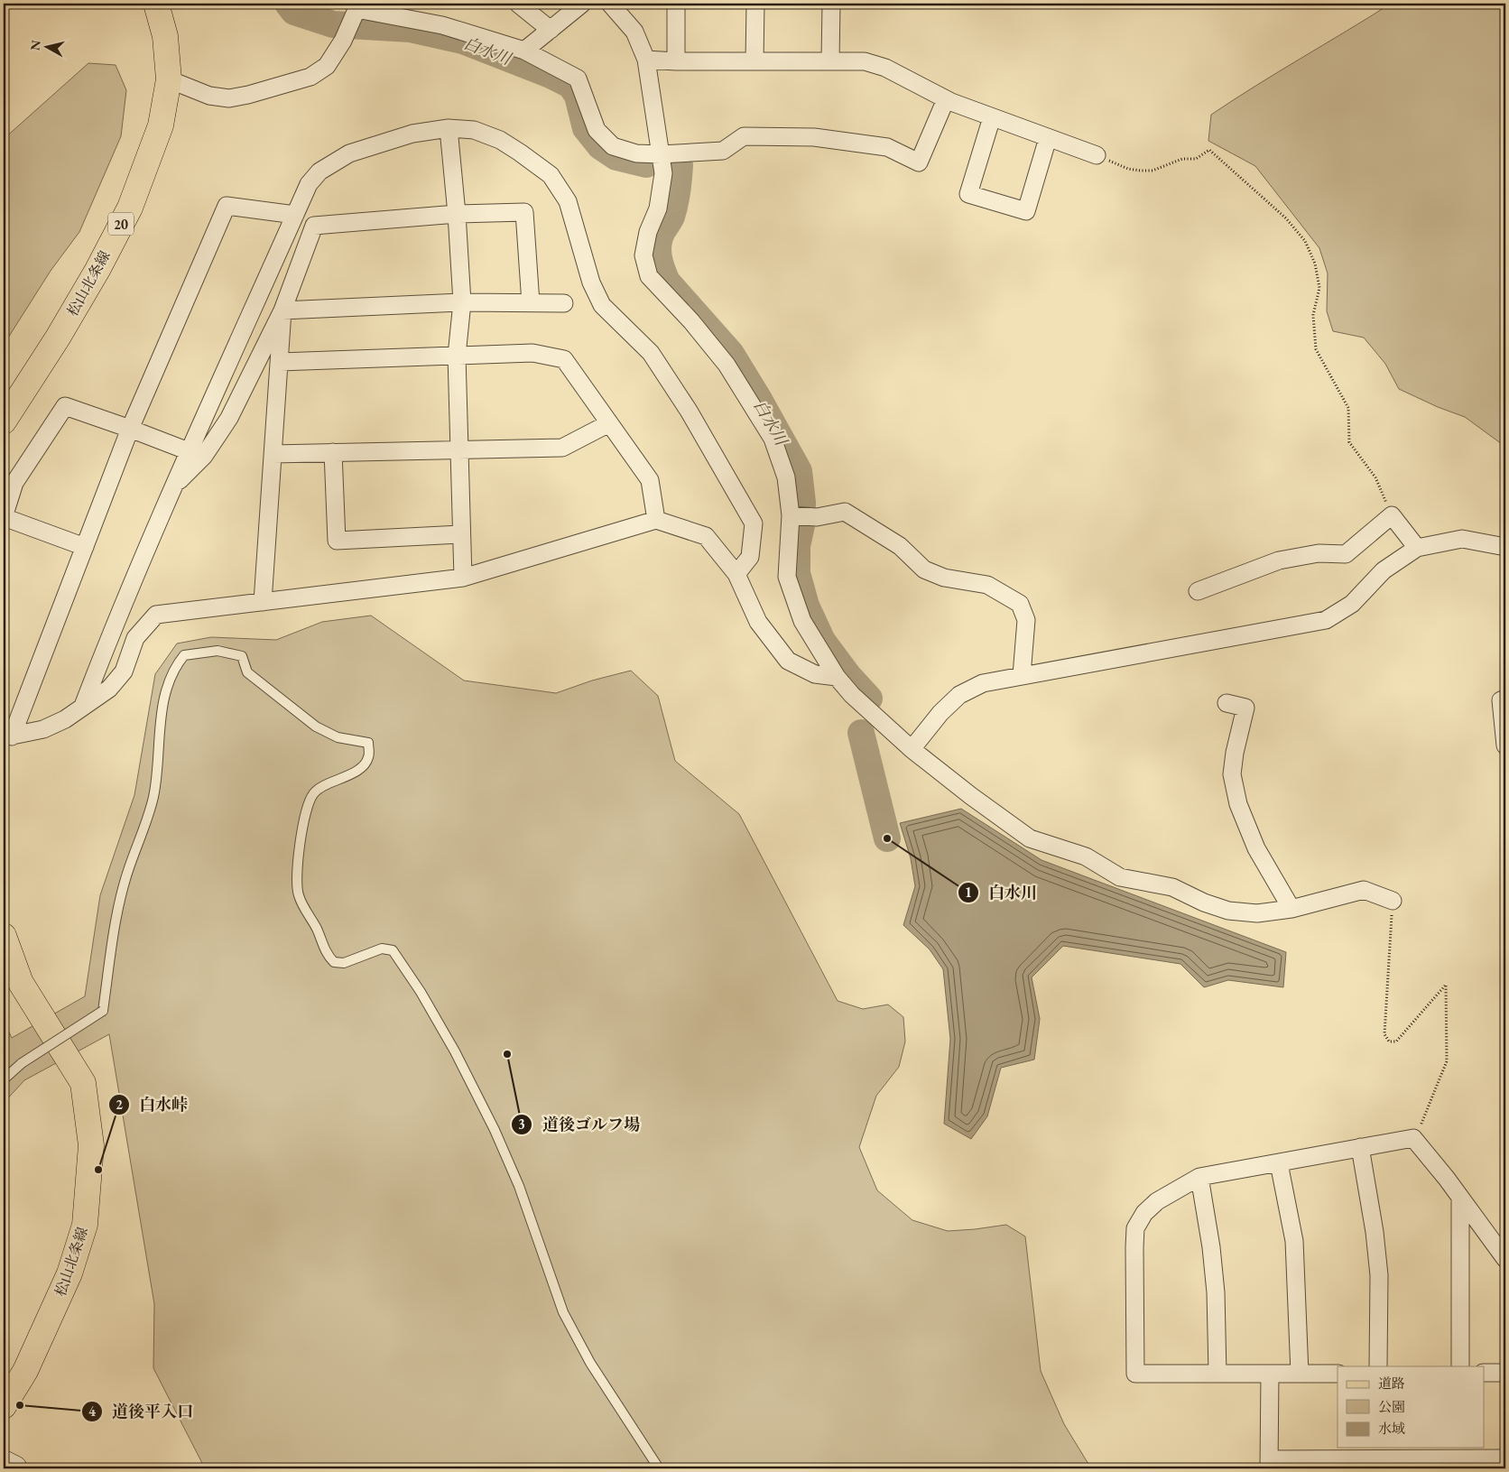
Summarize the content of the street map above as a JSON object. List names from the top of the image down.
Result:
{
  "streets": {
    "main road": ["20", "松山北条線"]
  },
  "water": ["白水川"],
  "places": [
    "白水川",
    "道後ゴルフ場",
    "白水峠",
    "道後平入口"
  ],
  "legend": ["道路", "公園", "水域"],
  "north": "left"
}
